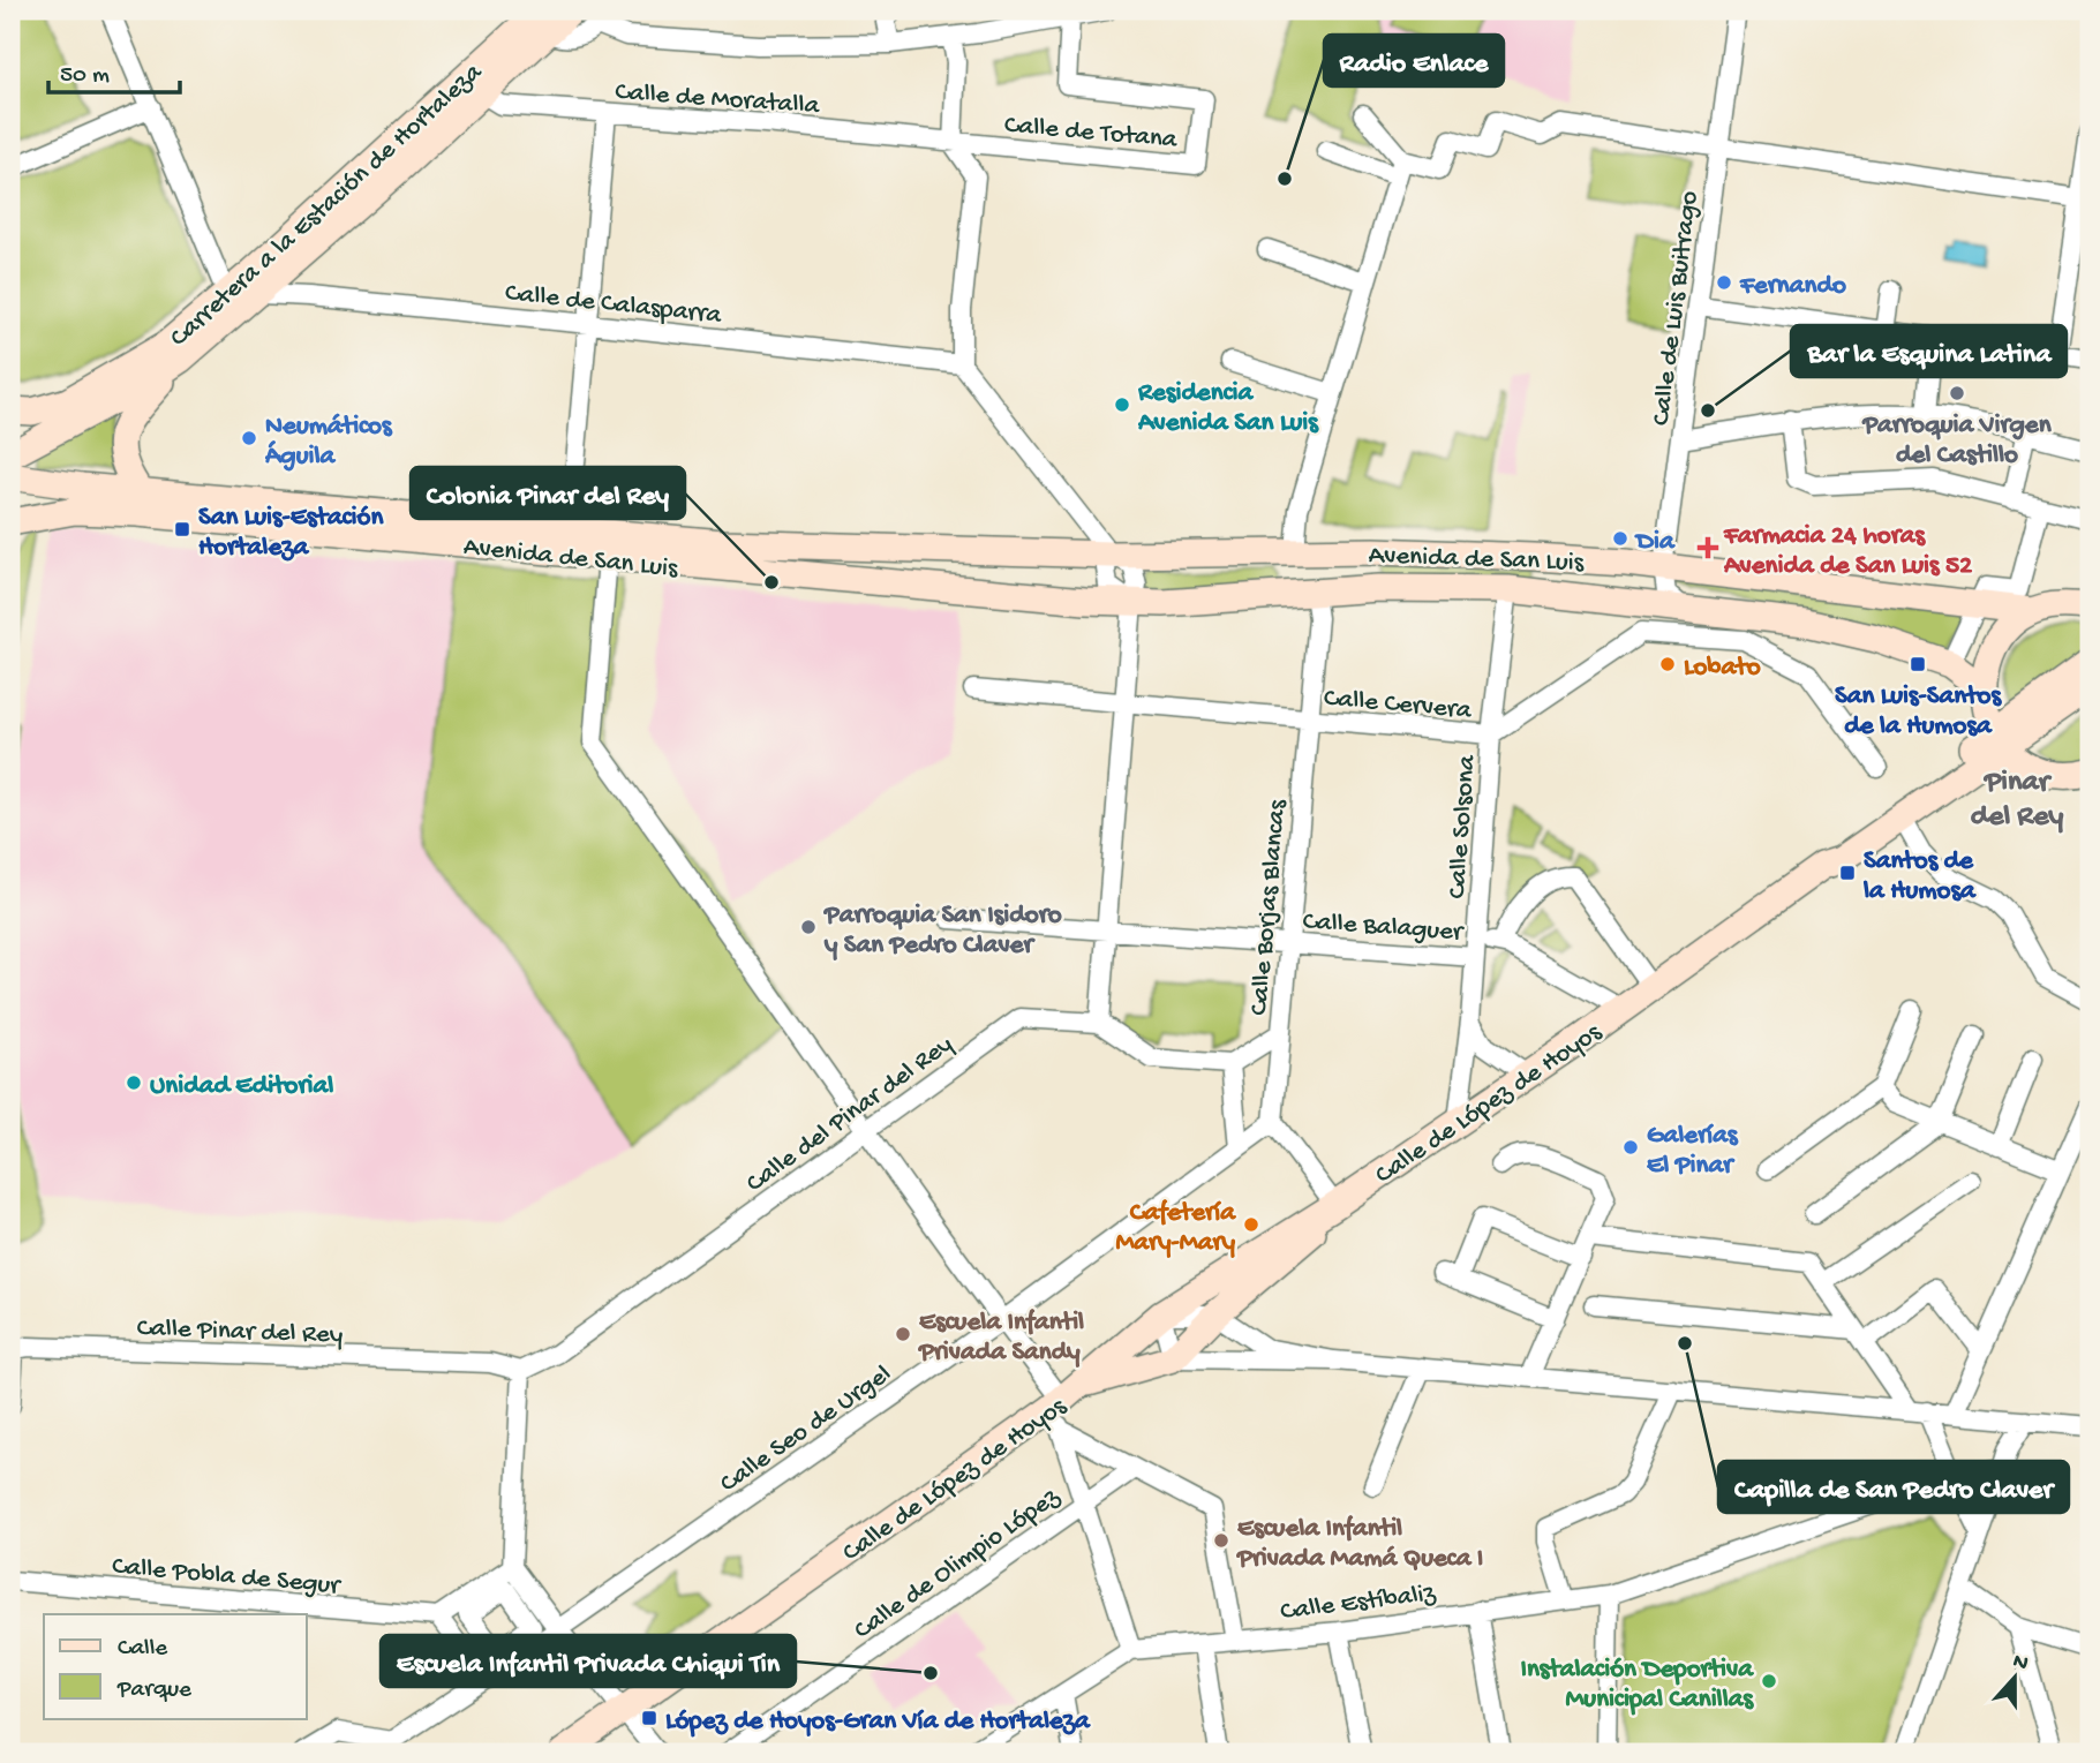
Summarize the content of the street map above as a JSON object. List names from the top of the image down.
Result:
{
  "streets": {
    "street": [
      "Calle de Moratalla",
      "Calle de Totana",
      "Carretera a la Estación de Hortaleza",
      "Calle de Calasparra",
      "Calle de Luis Buitrago",
      "Avenida de San Luis",
      "Calle Cervera",
      "Calle Solsona",
      "Calle Borjas Blancas",
      "Calle Balaguer",
      "Calle de López de Hoyos",
      "Calle del Pinar del Rey",
      "Calle Pinar del Rey",
      "Calle Seo de Urgel",
      "Calle de Olimpio López",
      "Calle Pobla de Segur",
      "Calle Estíbaliz"
    ]
  },
  "crossings": [
    ["Calle de Moratalla", "Calle de Totana"],
    ["Calle de Moratalla", "Carretera a la Estación de Hortaleza"],
    ["Carretera a la Estación de Hortaleza", "Calle de Calasparra"],
    ["Carretera a la Estación de Hortaleza", "Avenida de San Luis"],
    ["Calle de Luis Buitrago", "Avenida de San Luis"],
    ["Avenida de San Luis", "Calle Solsona"],
    ["Avenida de San Luis", "Calle Borjas Blancas"],
    ["Calle Cervera", "Calle Solsona"],
    ["Calle Cervera", "Calle Borjas Blancas"],
    ["Calle Solsona", "Calle Balaguer"],
    ["Calle Solsona", "Calle de López de Hoyos"],
    ["Calle Borjas Blancas", "Calle Balaguer"],
    ["Calle Borjas Blancas", "Calle Seo de Urgel"],
    ["Calle Balaguer", "Calle de López de Hoyos"],
    ["Calle del Pinar del Rey", "Calle Pinar del Rey"]
  ],
  "districts": ["Pinar del Rey"],
  "places": {
    "other": [
      "Radio Enlace",
      "Fernando",
      "Parroquia Virgen del Castillo",
      "Residencia Avenida San Luis",
      "Bar la Esquina Latina",
      "Neumáticos Águila",
      "Dia",
      "Colonia Pinar del Rey",
      "Lobato",
      "Parroquia San Isidoro y San Pedro Claver",
      "Unidad Editorial",
      "Galerías El Pinar",
      "Cafetería Mary-Mary",
      "Escuela Infantil Privada Sandy",
      "Capilla de San Pedro Claver",
      "Escuela Infantil Privada Mamá Queca I",
      "Escuela Infantil Privada Chiqui Tin",
      "Instalación Deportiva Municipal Canillas"
    ],
    "transit": [
      "San Luis-Estación Hortaleza",
      "San Luis-Santos de la Humosa",
      "Santos de la Humosa",
      "López de Hoyos-Gran Vía de Hortaleza"
    ],
    "health": ["Farmacia 24 horas Avenida de San Luis 52"]
  },
  "legend": ["Calle", "Parque"],
  "scale_bar": "50 m",
  "north": "top"
}
